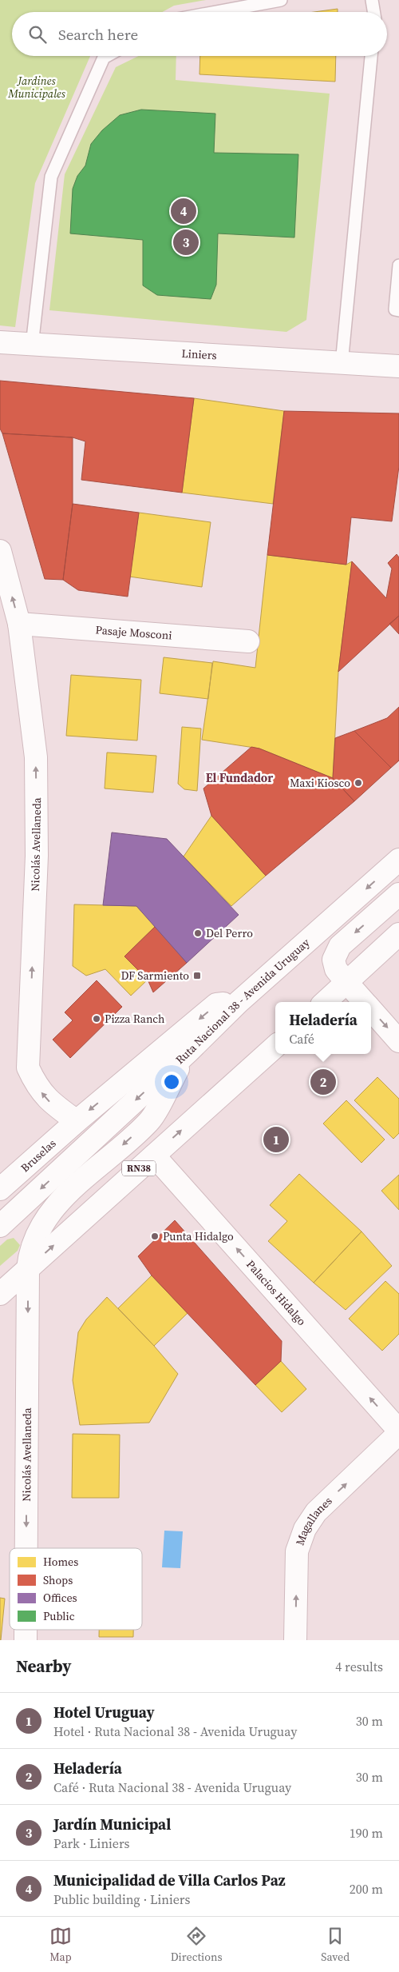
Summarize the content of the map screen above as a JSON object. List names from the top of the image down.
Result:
{
  "streets": {
    "street": [
      "Liniers",
      "Pasaje Mosconi",
      "Nicolás Avellaneda",
      "Ruta Nacional 38 - Avenida Uruguay",
      "Bruselas",
      "RN38",
      "Palacios Hidalgo",
      "Magallanes"
    ]
  },
  "crossings": [
    ["Pasaje Mosconi", "Nicolás Avellaneda"],
    ["Nicolás Avellaneda", "Ruta Nacional 38 - Avenida Uruguay"],
    ["Nicolás Avellaneda", "Bruselas"],
    ["Nicolás Avellaneda", "RN38"],
    ["Ruta Nacional 38 - Avenida Uruguay", "Bruselas"],
    ["RN38", "Palacios Hidalgo"],
    ["Palacios Hidalgo", "Magallanes"]
  ],
  "one_way": ["Palacios Hidalgo", "Magallanes"],
  "districts": ["El Fundador"],
  "parks": ["Jardines Municipales"],
  "places": {
    "other": [
      "Maxi Kiosco",
      "Del Perro",
      "Pizza Ranch",
      "Punta Hidalgo"
    ],
    "transit": ["DF Sarmiento"]
  },
  "legend": [
    "Homes",
    "Shops",
    "Offices",
    "Public"
  ],
  "page": {
    "search": "Search here",
    "pins": [
      "4",
      "3",
      "2",
      "1"
    ],
    "popup": ["Heladería", "Café"],
    "heading": ["Nearby", "4 results"],
    "list": [
      {
        "mark": "1",
        "name": "Hotel Uruguay",
        "note": "Hotel · Ruta Nacional 38 - Avenida Uruguay",
        "value": "30 m"
      },
      {
        "mark": "2",
        "name": "Heladería",
        "note": "Café · Ruta Nacional 38 - Avenida Uruguay",
        "value": "30 m"
      },
      {
        "mark": "3",
        "name": "Jardín Municipal",
        "note": "Park · Liniers",
        "value": "190 m"
      },
      {
        "mark": "4",
        "name": "Municipalidad de Villa Carlos Paz",
        "note": "Public building · Liniers",
        "value": "200 m"
      }
    ],
    "nav": ["Map", "Directions", "Saved"]
  }
}
